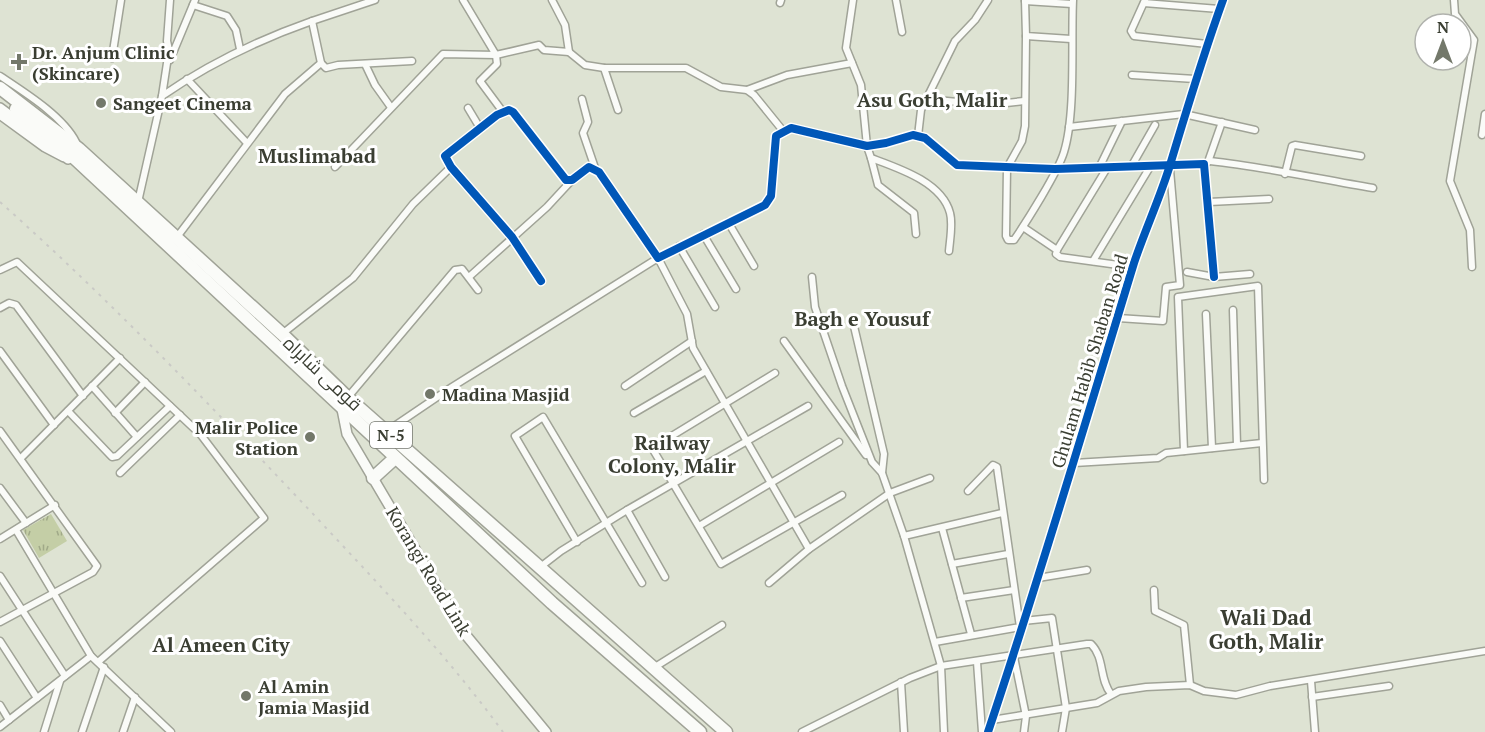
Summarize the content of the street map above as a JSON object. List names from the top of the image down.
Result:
{
  "streets": {
    "highway": ["قومی شاہراہ", "N-5"],
    "main road": ["Korangi Road Link"],
    "street": ["Ghulam Habib Shaban Road"]
  },
  "crossings": [
    ["قومی شاہراہ", "Korangi Road Link"]
  ],
  "districts": [
    "Asu Goth, Malir",
    "Muslimabad",
    "Bagh e Yousuf",
    "Railway Colony, Malir",
    "Wali Dad Goth, Malir",
    "Al Ameen City"
  ],
  "places": {
    "health": ["Dr. Anjum Clinic (Skincare)"],
    "other": [
      "Sangeet Cinema",
      "Madina Masjid",
      "Malir Police Station",
      "Al Amin Jamia Masjid"
    ]
  },
  "north": "top"
}
